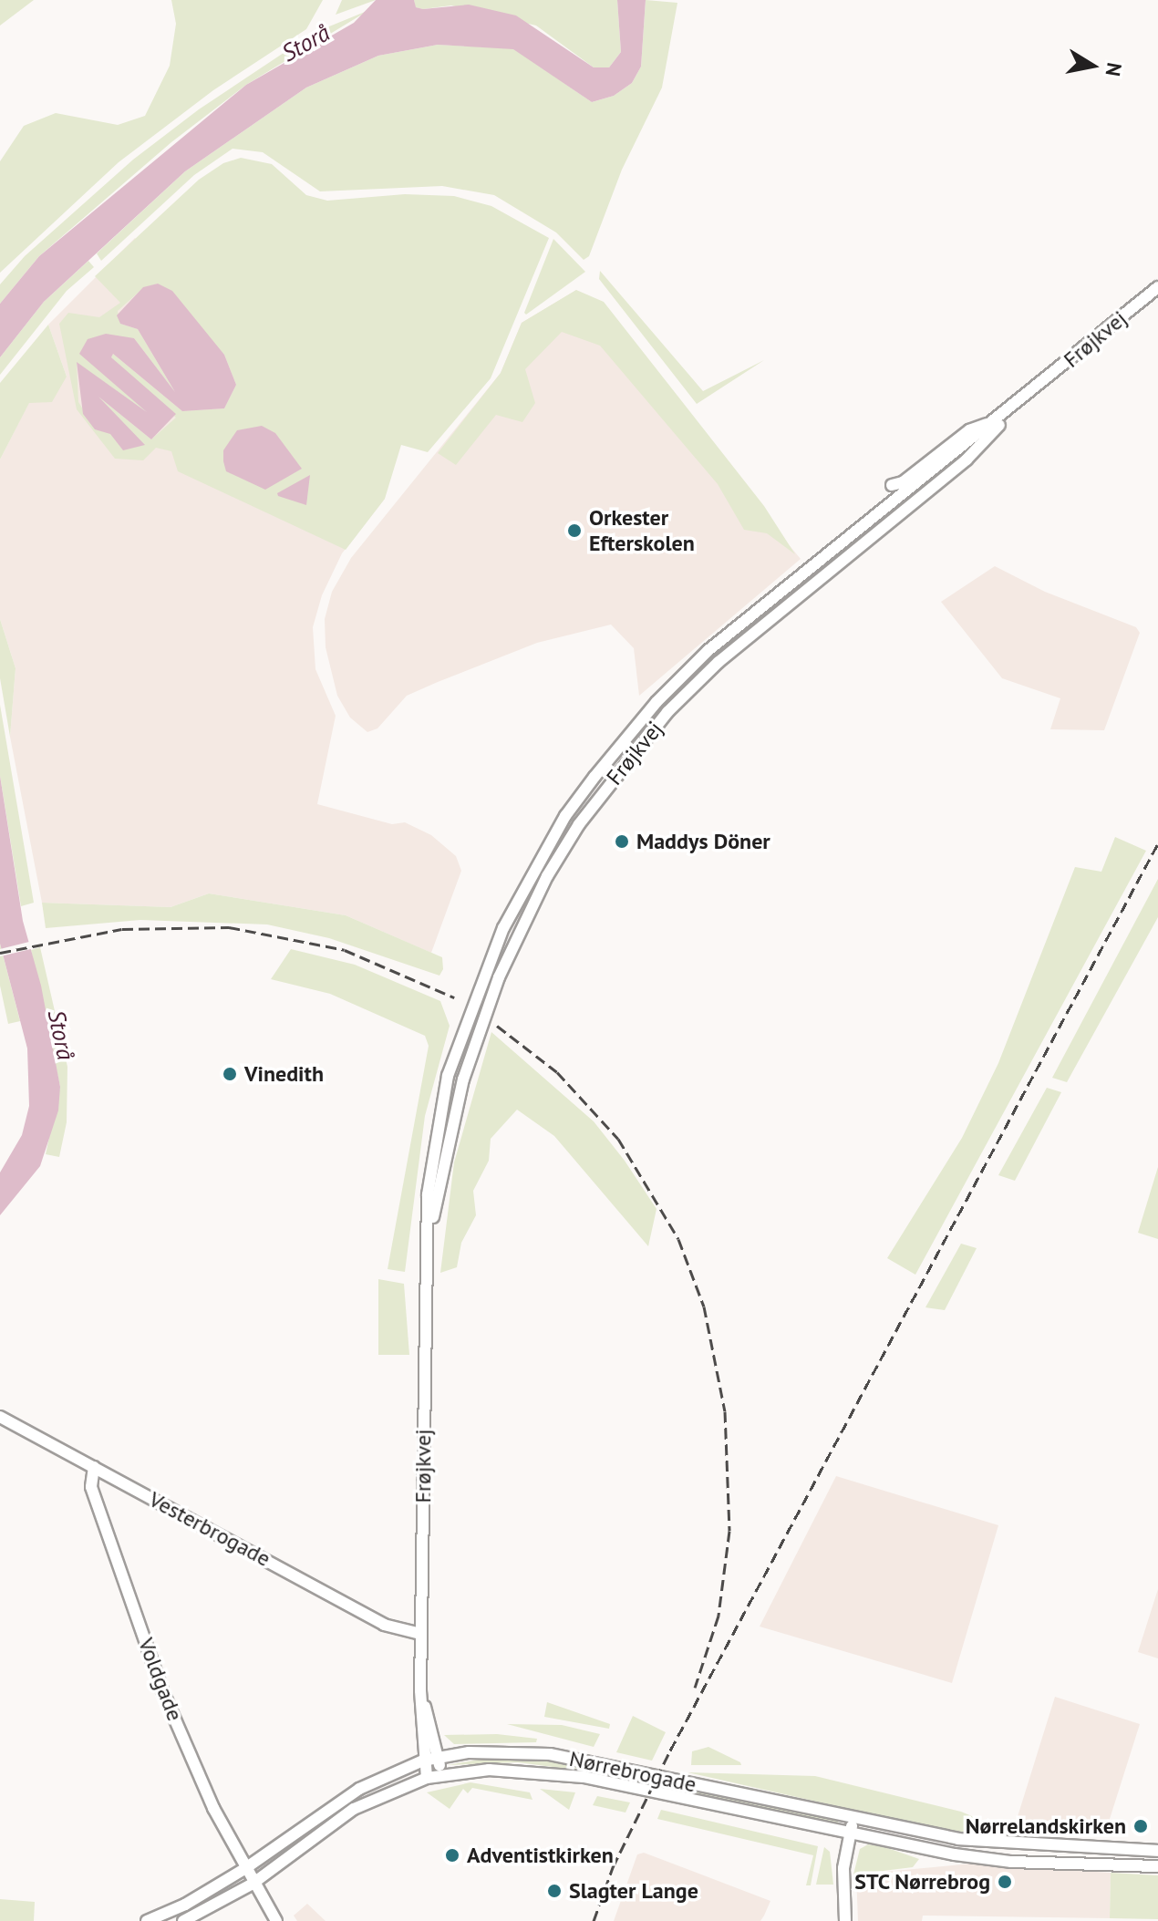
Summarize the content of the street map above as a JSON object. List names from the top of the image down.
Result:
{
  "streets": {
    "street": [
      "Frøjkvej",
      "Vesterbrogade",
      "Voldgade",
      "Nørrebrogade"
    ]
  },
  "crossings": [
    ["Frøjkvej", "Vesterbrogade"],
    ["Frøjkvej", "Nørrebrogade"],
    ["Vesterbrogade", "Voldgade"],
    ["Voldgade", "Nørrebrogade"]
  ],
  "water": ["Storå"],
  "places": [
    "Orkester Efterskolen",
    "Maddys Döner",
    "Vinedith",
    "Nørrelandskirken",
    "Adventistkirken",
    "STC Nørrebrog",
    "Slagter Lange"
  ],
  "north": "right"
}
